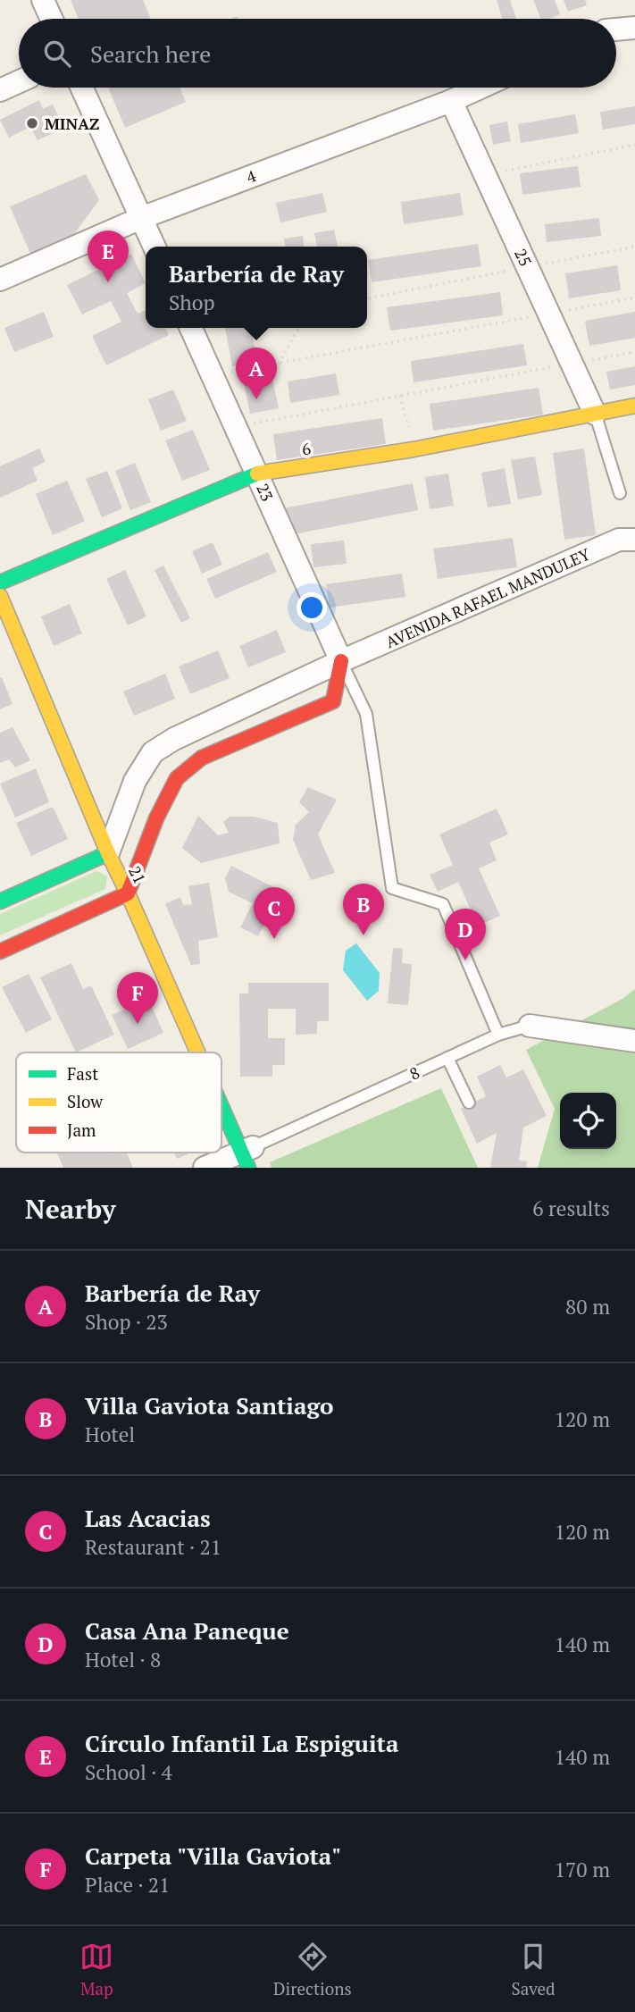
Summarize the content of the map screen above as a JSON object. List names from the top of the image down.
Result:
{
  "streets": {
    "street": [
      "4",
      "25",
      "6",
      "23",
      "AVENIDA RAFAEL MANDULEY",
      "21",
      "8"
    ]
  },
  "crossings": [
    ["4", "25"],
    ["25", "6"],
    ["6", "23"],
    ["23", "AVENIDA RAFAEL MANDULEY"],
    ["AVENIDA RAFAEL MANDULEY", "21"],
    ["21", "8"]
  ],
  "places": ["MINAZ"],
  "legend": ["Fast", "Slow", "Jam"],
  "page": {
    "search": "Search here",
    "pins": [
      "E",
      "A",
      "B",
      "C",
      "D",
      "F"
    ],
    "popup": ["Barbería de Ray", "Shop"],
    "heading": ["Nearby", "6 results"],
    "list": [
      {
        "mark": "A",
        "name": "Barbería de Ray",
        "note": "Shop · 23",
        "value": "80 m"
      },
      {
        "mark": "B",
        "name": "Villa Gaviota Santiago",
        "note": "Hotel",
        "value": "120 m"
      },
      {
        "mark": "C",
        "name": "Las Acacias",
        "note": "Restaurant · 21",
        "value": "120 m"
      },
      {
        "mark": "D",
        "name": "Casa Ana Paneque",
        "note": "Hotel · 8",
        "value": "140 m"
      },
      {
        "mark": "E",
        "name": "Círculo Infantil La Espiguita",
        "note": "School · 4",
        "value": "140 m"
      },
      {
        "mark": "F",
        "name": "Carpeta \"Villa Gaviota\"",
        "note": "Place · 21",
        "value": "170 m"
      }
    ],
    "nav": ["Map", "Directions", "Saved"]
  }
}
